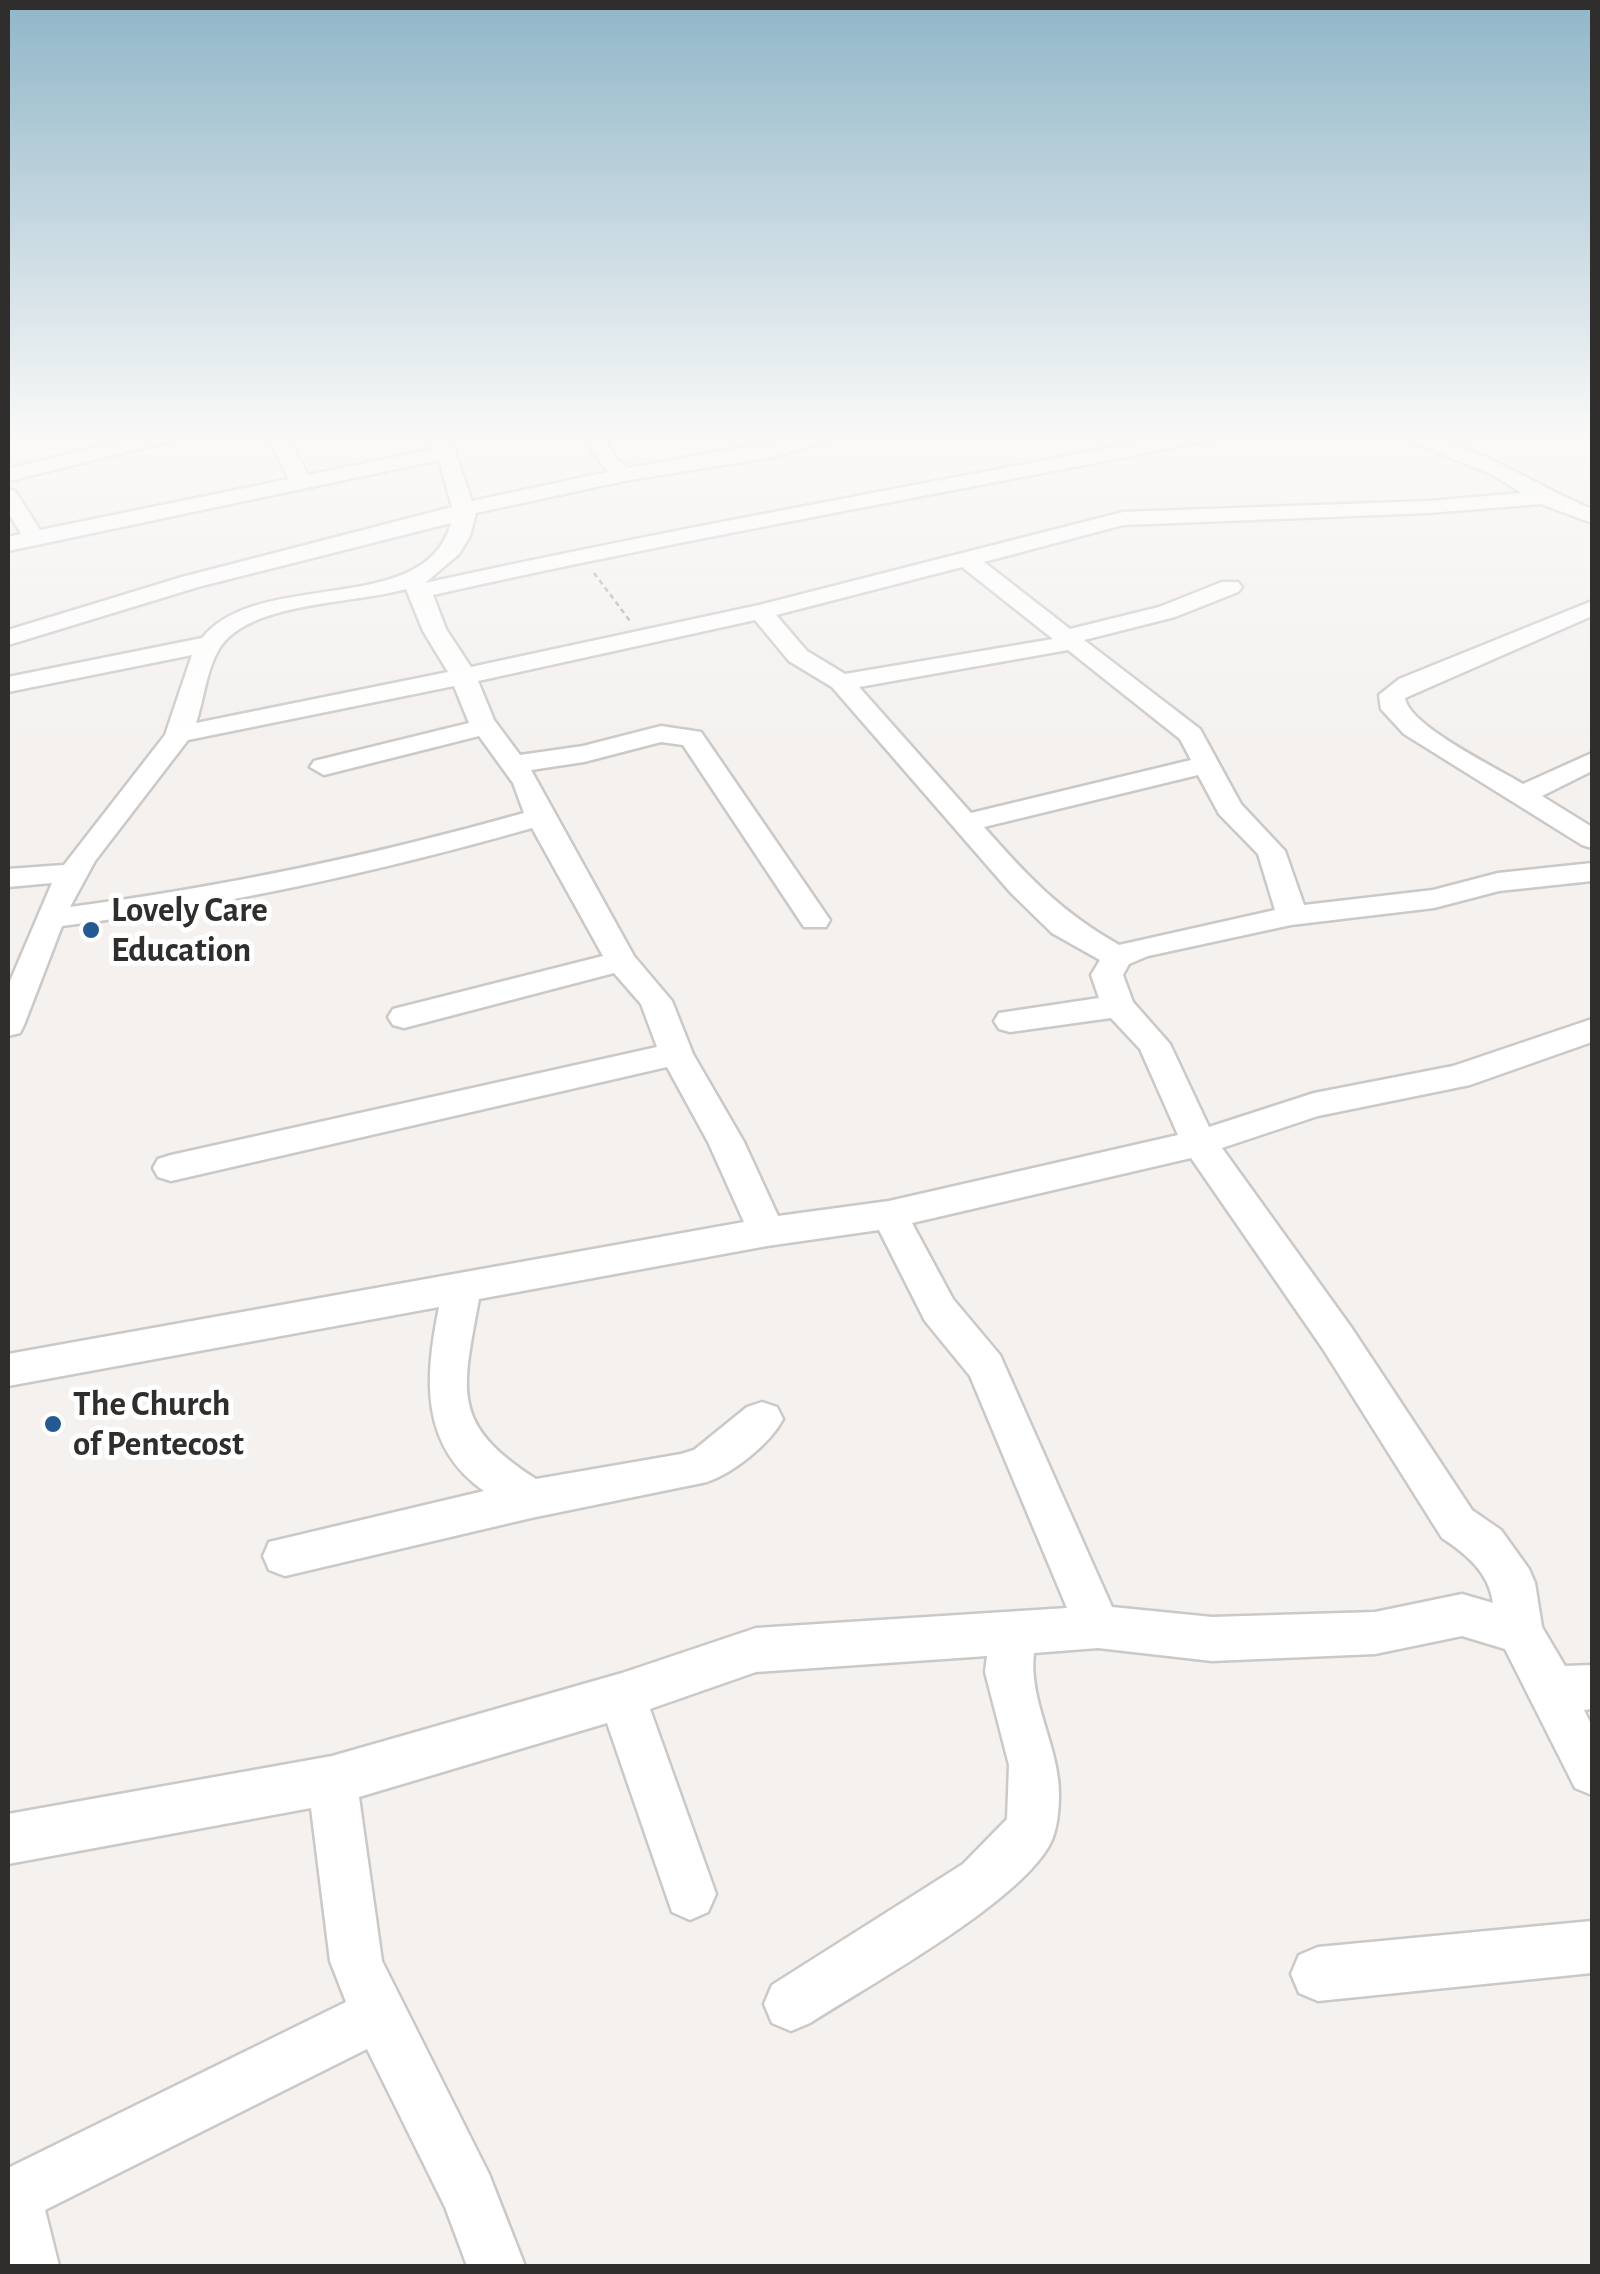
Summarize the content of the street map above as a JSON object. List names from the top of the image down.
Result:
{
  "places": ["Lovely Care Education", "The Church of Pentecost"]
}
